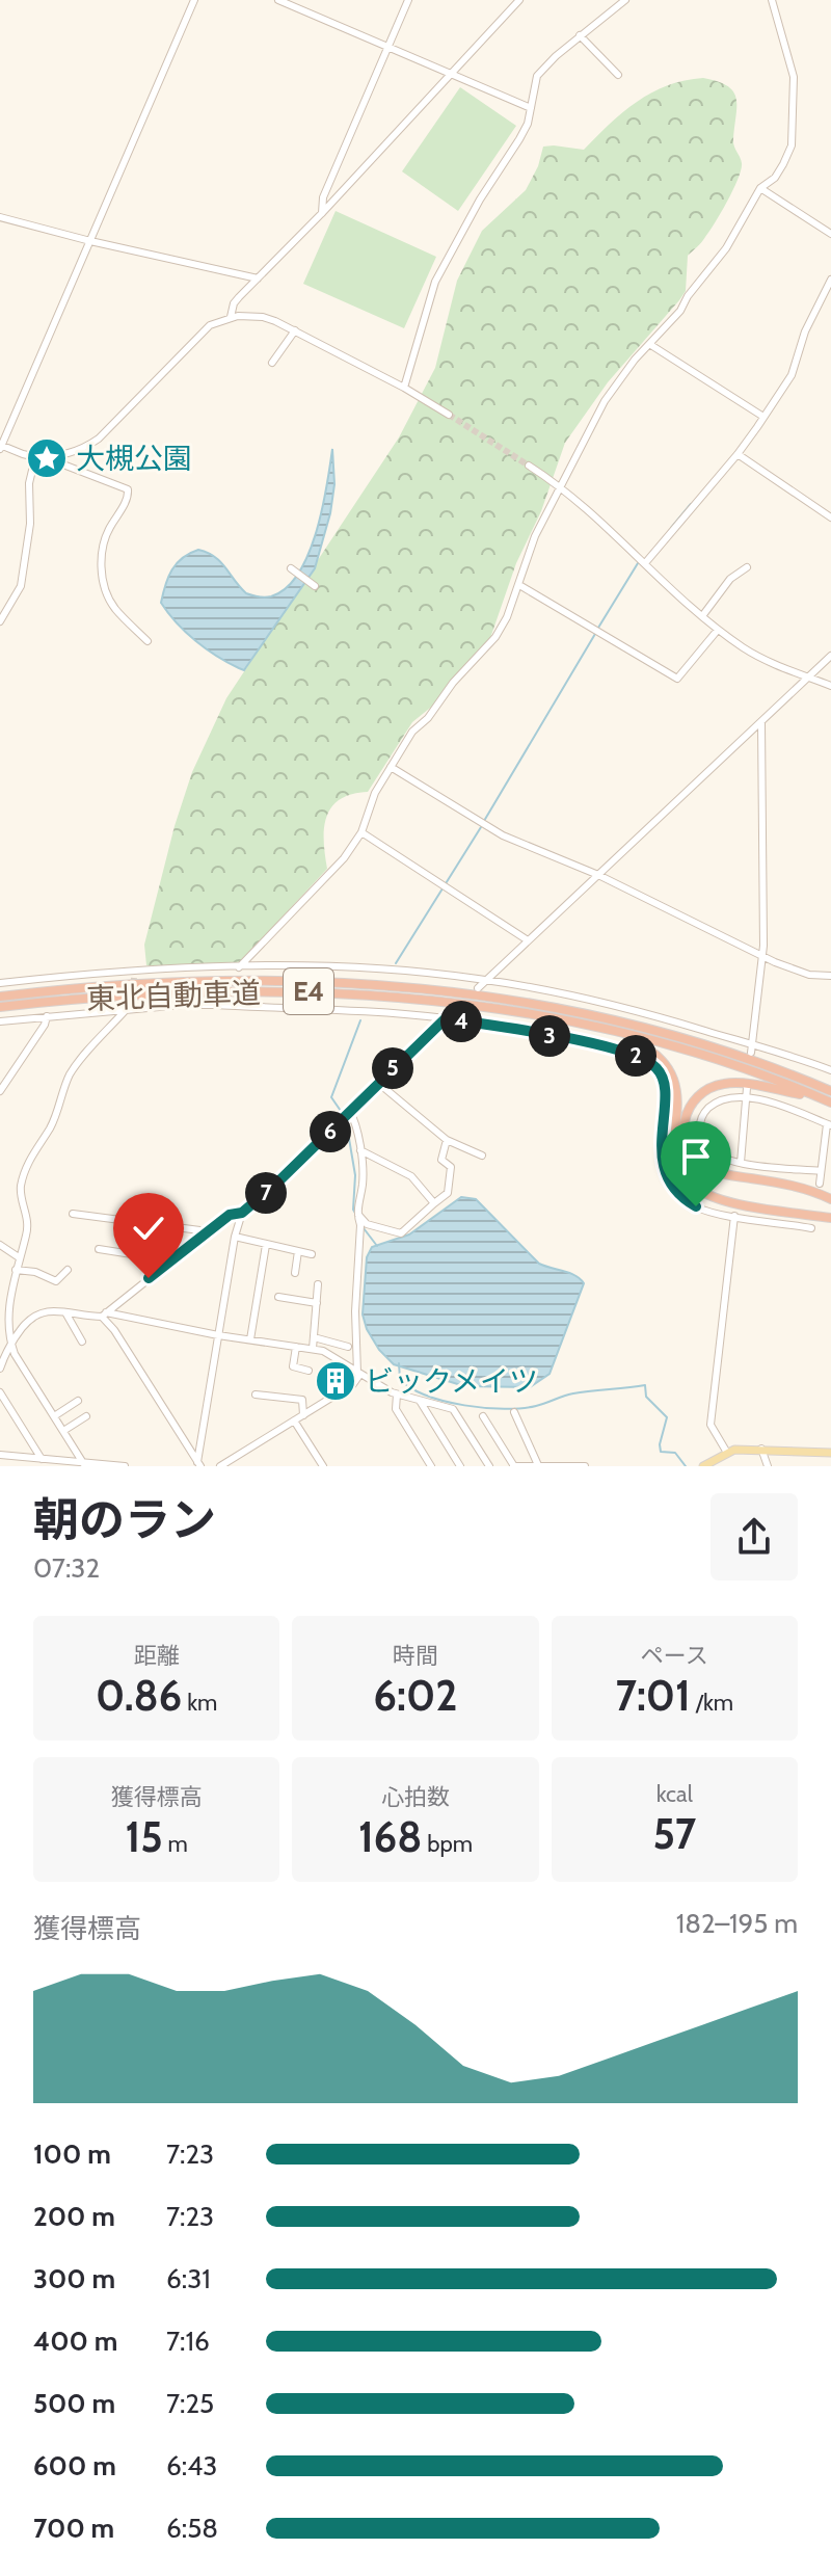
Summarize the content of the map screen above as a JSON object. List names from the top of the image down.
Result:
{
  "streets": {
    "highway": ["E4", "東北自動車道"]
  },
  "places": {
    "place": ["大槻公園"],
    "building": ["ビックメイツ"]
  },
  "page": {
    "pins": [
      "4",
      "3",
      "2",
      "5",
      "6",
      "7"
    ],
    "heading": ["朝のラン", "07:32"],
    "stats": [
      ["距離", "0.86 km"],
      ["時間", "6:02"],
      ["ペース", "7:01 /km"],
      ["獲得標高", "15 m"],
      ["心拍数", "168 bpm"],
      ["kcal", "57"]
    ],
    "chart": ["獲得標高", "182–195 m"],
    "list": [
      {
        "name": "100 m",
        "note": "7:23"
      },
      {
        "name": "200 m",
        "note": "7:23"
      },
      {
        "name": "300 m",
        "note": "6:31"
      },
      {
        "name": "400 m",
        "note": "7:16"
      },
      {
        "name": "500 m",
        "note": "7:25"
      },
      {
        "name": "600 m",
        "note": "6:43"
      },
      {
        "name": "700 m",
        "note": "6:58"
      }
    ]
  }
}
